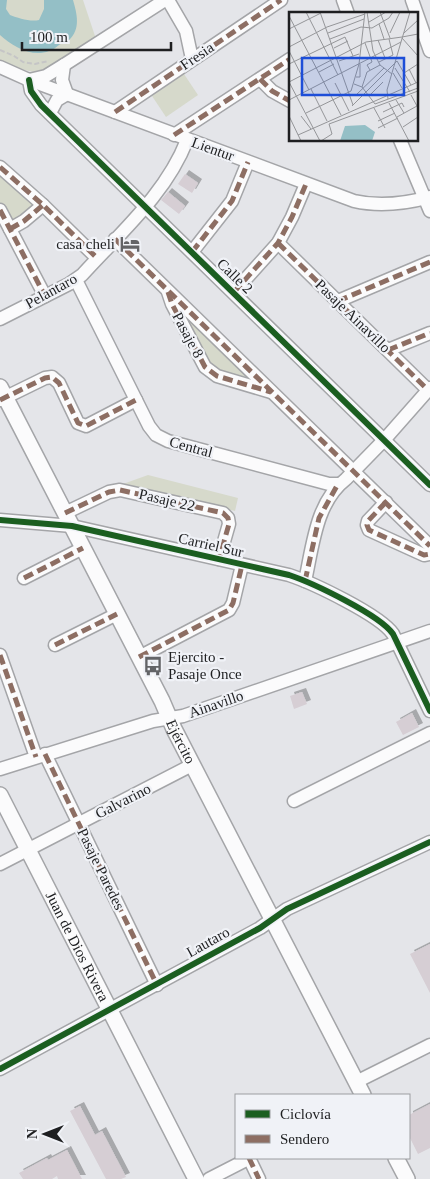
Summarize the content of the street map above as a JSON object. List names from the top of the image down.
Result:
{
  "streets": {
    "main road": ["Ejército", "Juan de Dios Rivera"],
    "street": [
      "Fresia",
      "Lientur",
      "Calle 2",
      "Pelantaro",
      "Pasaje Ainavillo",
      "Pasaje 8",
      "Central",
      "Pasaje 22",
      "Carriel Sur",
      "Ainavillo",
      "Galvarino",
      "Pasaje Paredes",
      "Lautaro"
    ]
  },
  "crossings": [
    ["Fresia", "Lientur"],
    ["Lientur", "Calle 2"],
    ["Lientur", "Pelantaro"],
    ["Calle 2", "Pelantaro"],
    ["Pelantaro", "Pasaje 8"],
    ["Pelantaro", "Central"],
    ["Pasaje 22", "Carriel Sur"],
    ["Pasaje 22", "Ejército"],
    ["Carriel Sur", "Ainavillo"],
    ["Carriel Sur", "Ejército"],
    ["Ainavillo", "Ejército"],
    ["Ainavillo", "Pasaje Paredes"],
    ["Ejército", "Galvarino"],
    ["Ejército", "Lautaro"],
    ["Galvarino", "Pasaje Paredes"],
    ["Galvarino", "Juan de Dios Rivera"],
    ["Pasaje Paredes", "Lautaro"],
    ["Lautaro", "Juan de Dios Rivera"]
  ],
  "places": {
    "hotel": ["casa cheli"],
    "bus stop": ["Ejercito - Pasaje Once"]
  },
  "legend": ["Ciclovía", "Sendero"],
  "scale_bar": "100 m",
  "north": "left"
}
